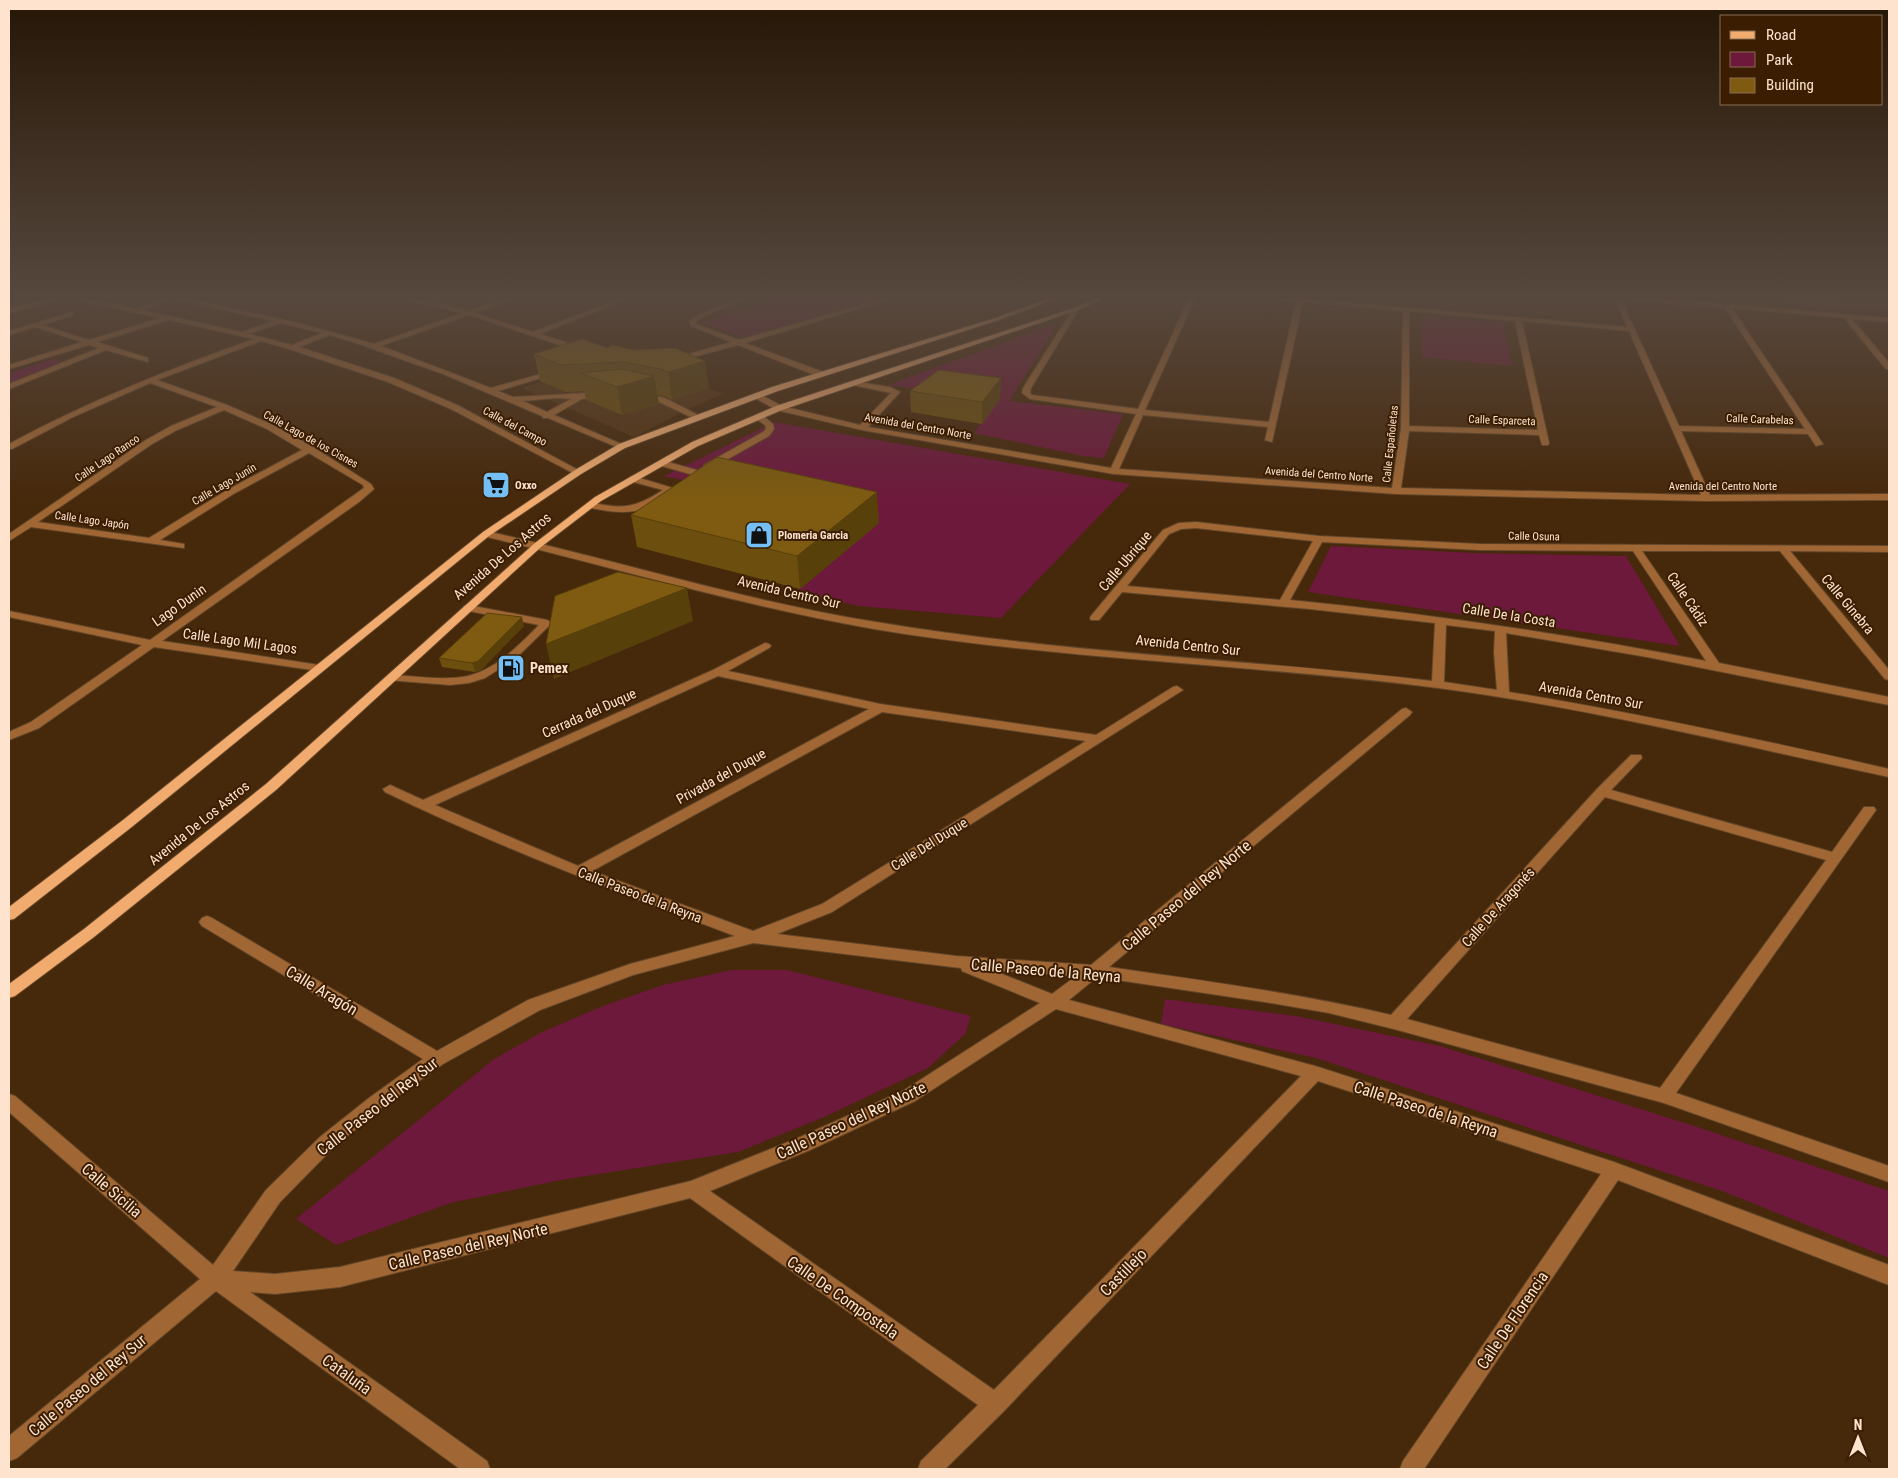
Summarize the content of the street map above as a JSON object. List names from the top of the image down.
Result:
{
  "streets": {
    "main road": ["Avenida De Los Astros"],
    "street": [
      "Calle Carabelas",
      "Calle Esparceta",
      "Calle del Campo",
      "Avenida del Centro Norte",
      "Calle Lago de los Cisnes",
      "Calle Españoletas",
      "Calle Lago Ranco",
      "Calle Lago Junín",
      "Calle Lago Japón",
      "Calle Osuna",
      "Calle Ubrique",
      "Avenida Centro Sur",
      "Calle Cádiz",
      "Calle Ginebra",
      "Lago Dunin",
      "Calle De la Costa",
      "Calle Lago Mil Lagos",
      "Cerrada del Duque",
      "Privada del Duque",
      "Calle Del Duque",
      "Calle Paseo de la Reyna",
      "Calle Paseo del Rey Norte",
      "Calle De Aragonés",
      "Calle Aragón",
      "Calle Paseo del Rey Sur",
      "Calle Sicilia",
      "Castillejo",
      "Calle De Compostela",
      "Calle De Florencia",
      "Cataluña"
    ]
  },
  "crossings": [
    ["Calle Esparceta", "Calle Españoletas"],
    ["Calle del Campo", "Avenida De Los Astros"],
    ["Avenida del Centro Norte", "Calle Españoletas"],
    ["Avenida del Centro Norte", "Avenida De Los Astros"],
    ["Calle Lago de los Cisnes", "Calle Lago Ranco"],
    ["Calle Lago de los Cisnes", "Calle Lago Junín"],
    ["Calle Lago de los Cisnes", "Lago Dunin"],
    ["Calle Lago Ranco", "Calle Lago Japón"],
    ["Calle Lago Junín", "Calle Lago Japón"],
    ["Calle Osuna", "Calle Ubrique"],
    ["Calle Osuna", "Calle Cádiz"],
    ["Calle Osuna", "Calle Ginebra"],
    ["Avenida De Los Astros", "Avenida Centro Sur"],
    ["Avenida De Los Astros", "Calle Lago Mil Lagos"],
    ["Calle Ubrique", "Calle De la Costa"],
    ["Calle Cádiz", "Calle De la Costa"],
    ["Lago Dunin", "Calle Lago Mil Lagos"],
    ["Cerrada del Duque", "Calle Paseo de la Reyna"],
    ["Privada del Duque", "Calle Paseo de la Reyna"],
    ["Calle Del Duque", "Calle Paseo de la Reyna"],
    ["Calle Del Duque", "Calle Paseo del Rey Sur"],
    ["Calle Paseo de la Reyna", "Calle Paseo del Rey Norte"],
    ["Calle Paseo de la Reyna", "Calle De Aragonés"],
    ["Calle Paseo de la Reyna", "Calle Paseo del Rey Sur"],
    ["Calle Paseo de la Reyna", "Castillejo"],
    ["Calle Paseo de la Reyna", "Calle De Florencia"],
    ["Calle Paseo del Rey Norte", "Calle Paseo del Rey Sur"],
    ["Calle Paseo del Rey Norte", "Calle Sicilia"],
    ["Calle Paseo del Rey Norte", "Calle De Compostela"],
    ["Calle Paseo del Rey Norte", "Cataluña"],
    ["Calle Aragón", "Calle Paseo del Rey Sur"],
    ["Calle Paseo del Rey Sur", "Calle Sicilia"],
    ["Calle Paseo del Rey Sur", "Cataluña"],
    ["Calle Sicilia", "Cataluña"],
    ["Castillejo", "Calle De Compostela"]
  ],
  "places": {
    "supermarket": ["Oxxo"],
    "shop": ["Plomeria Garcia"],
    "fuel station": ["Pemex"]
  },
  "legend": ["Road", "Park", "Building"],
  "north": "top"
}
